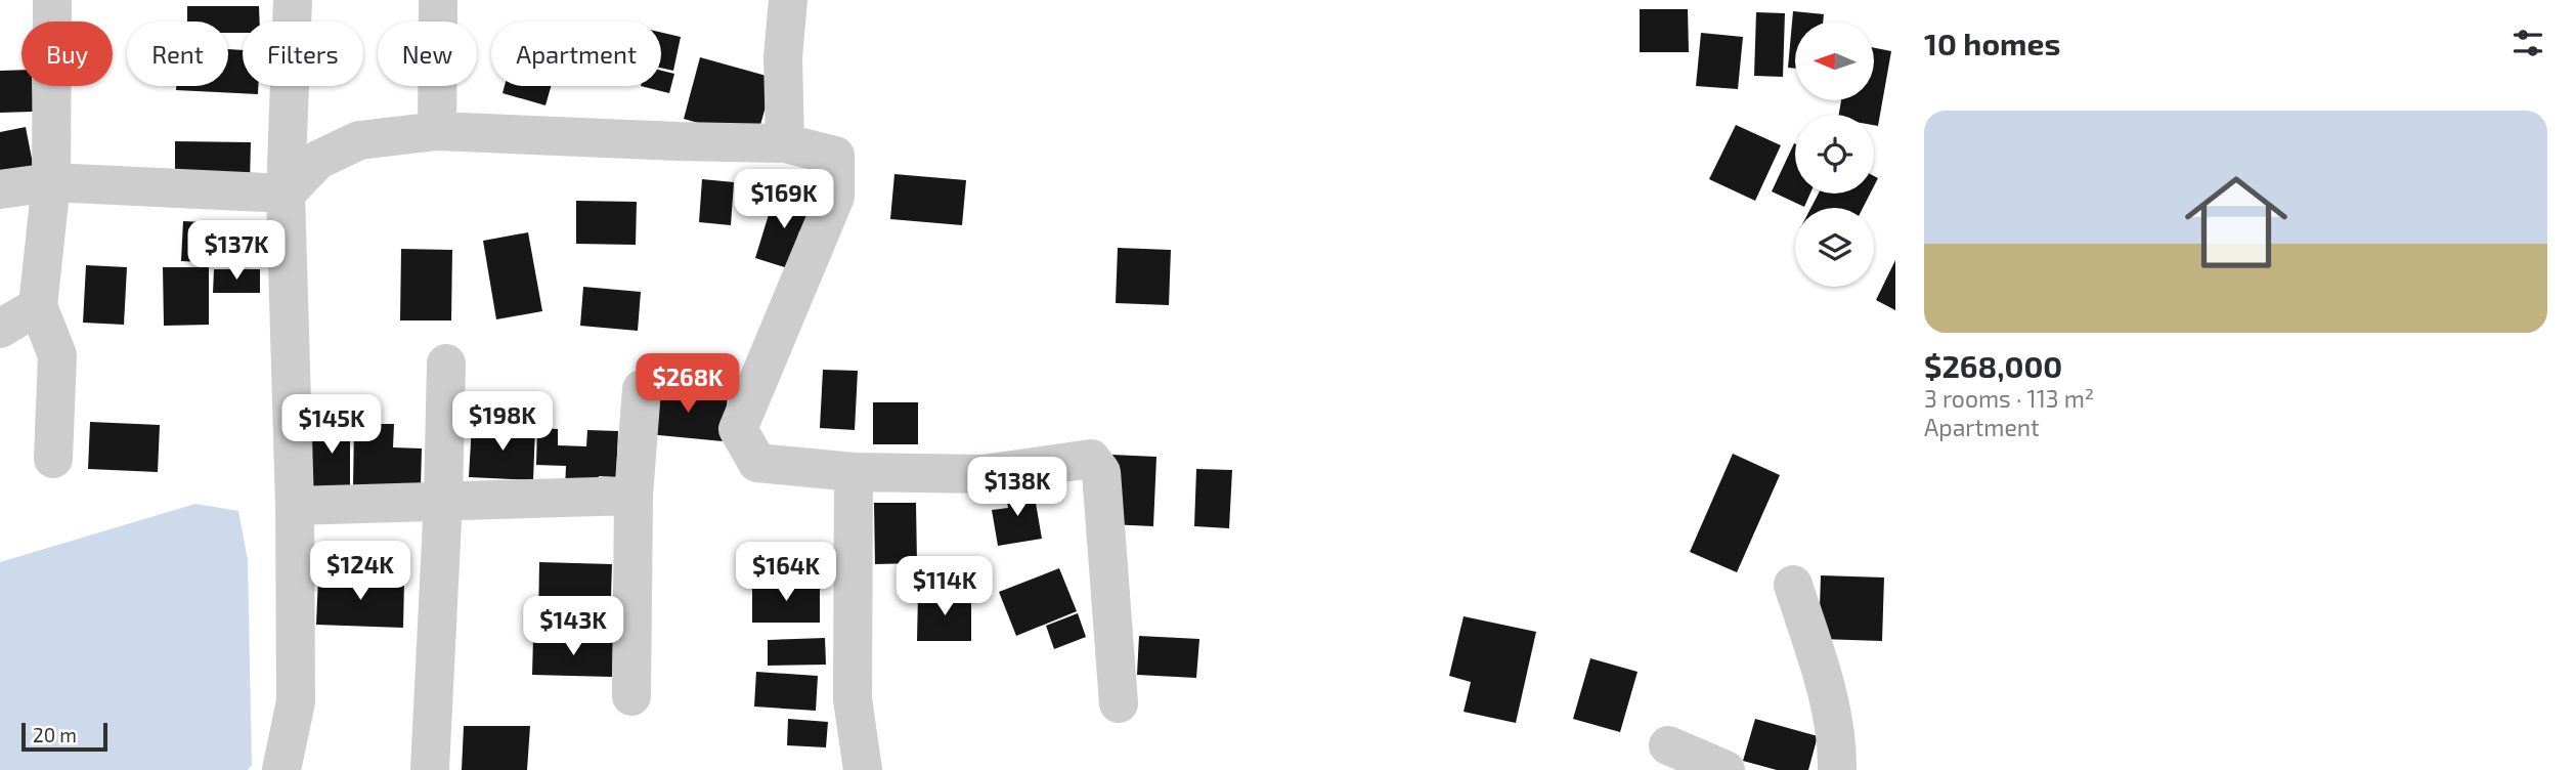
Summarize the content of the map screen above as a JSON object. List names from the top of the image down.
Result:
{
  "scale_bar": "20 m",
  "north": "left",
  "page": {
    "heading": "10 homes",
    "chip": [
      "Buy",
      "Rent",
      "Filters",
      "New",
      "Apartment"
    ],
    "list": [
      {
        "name": "$268,000",
        "note": "3 rooms · 113 m² · Apartment"
      }
    ],
    "price": [
      "$169K",
      "$137K",
      "$268K",
      "$198K",
      "$145K",
      "$138K",
      "$124K",
      "$164K",
      "$114K",
      "$143K"
    ],
    "scale": "20 m"
  }
}
